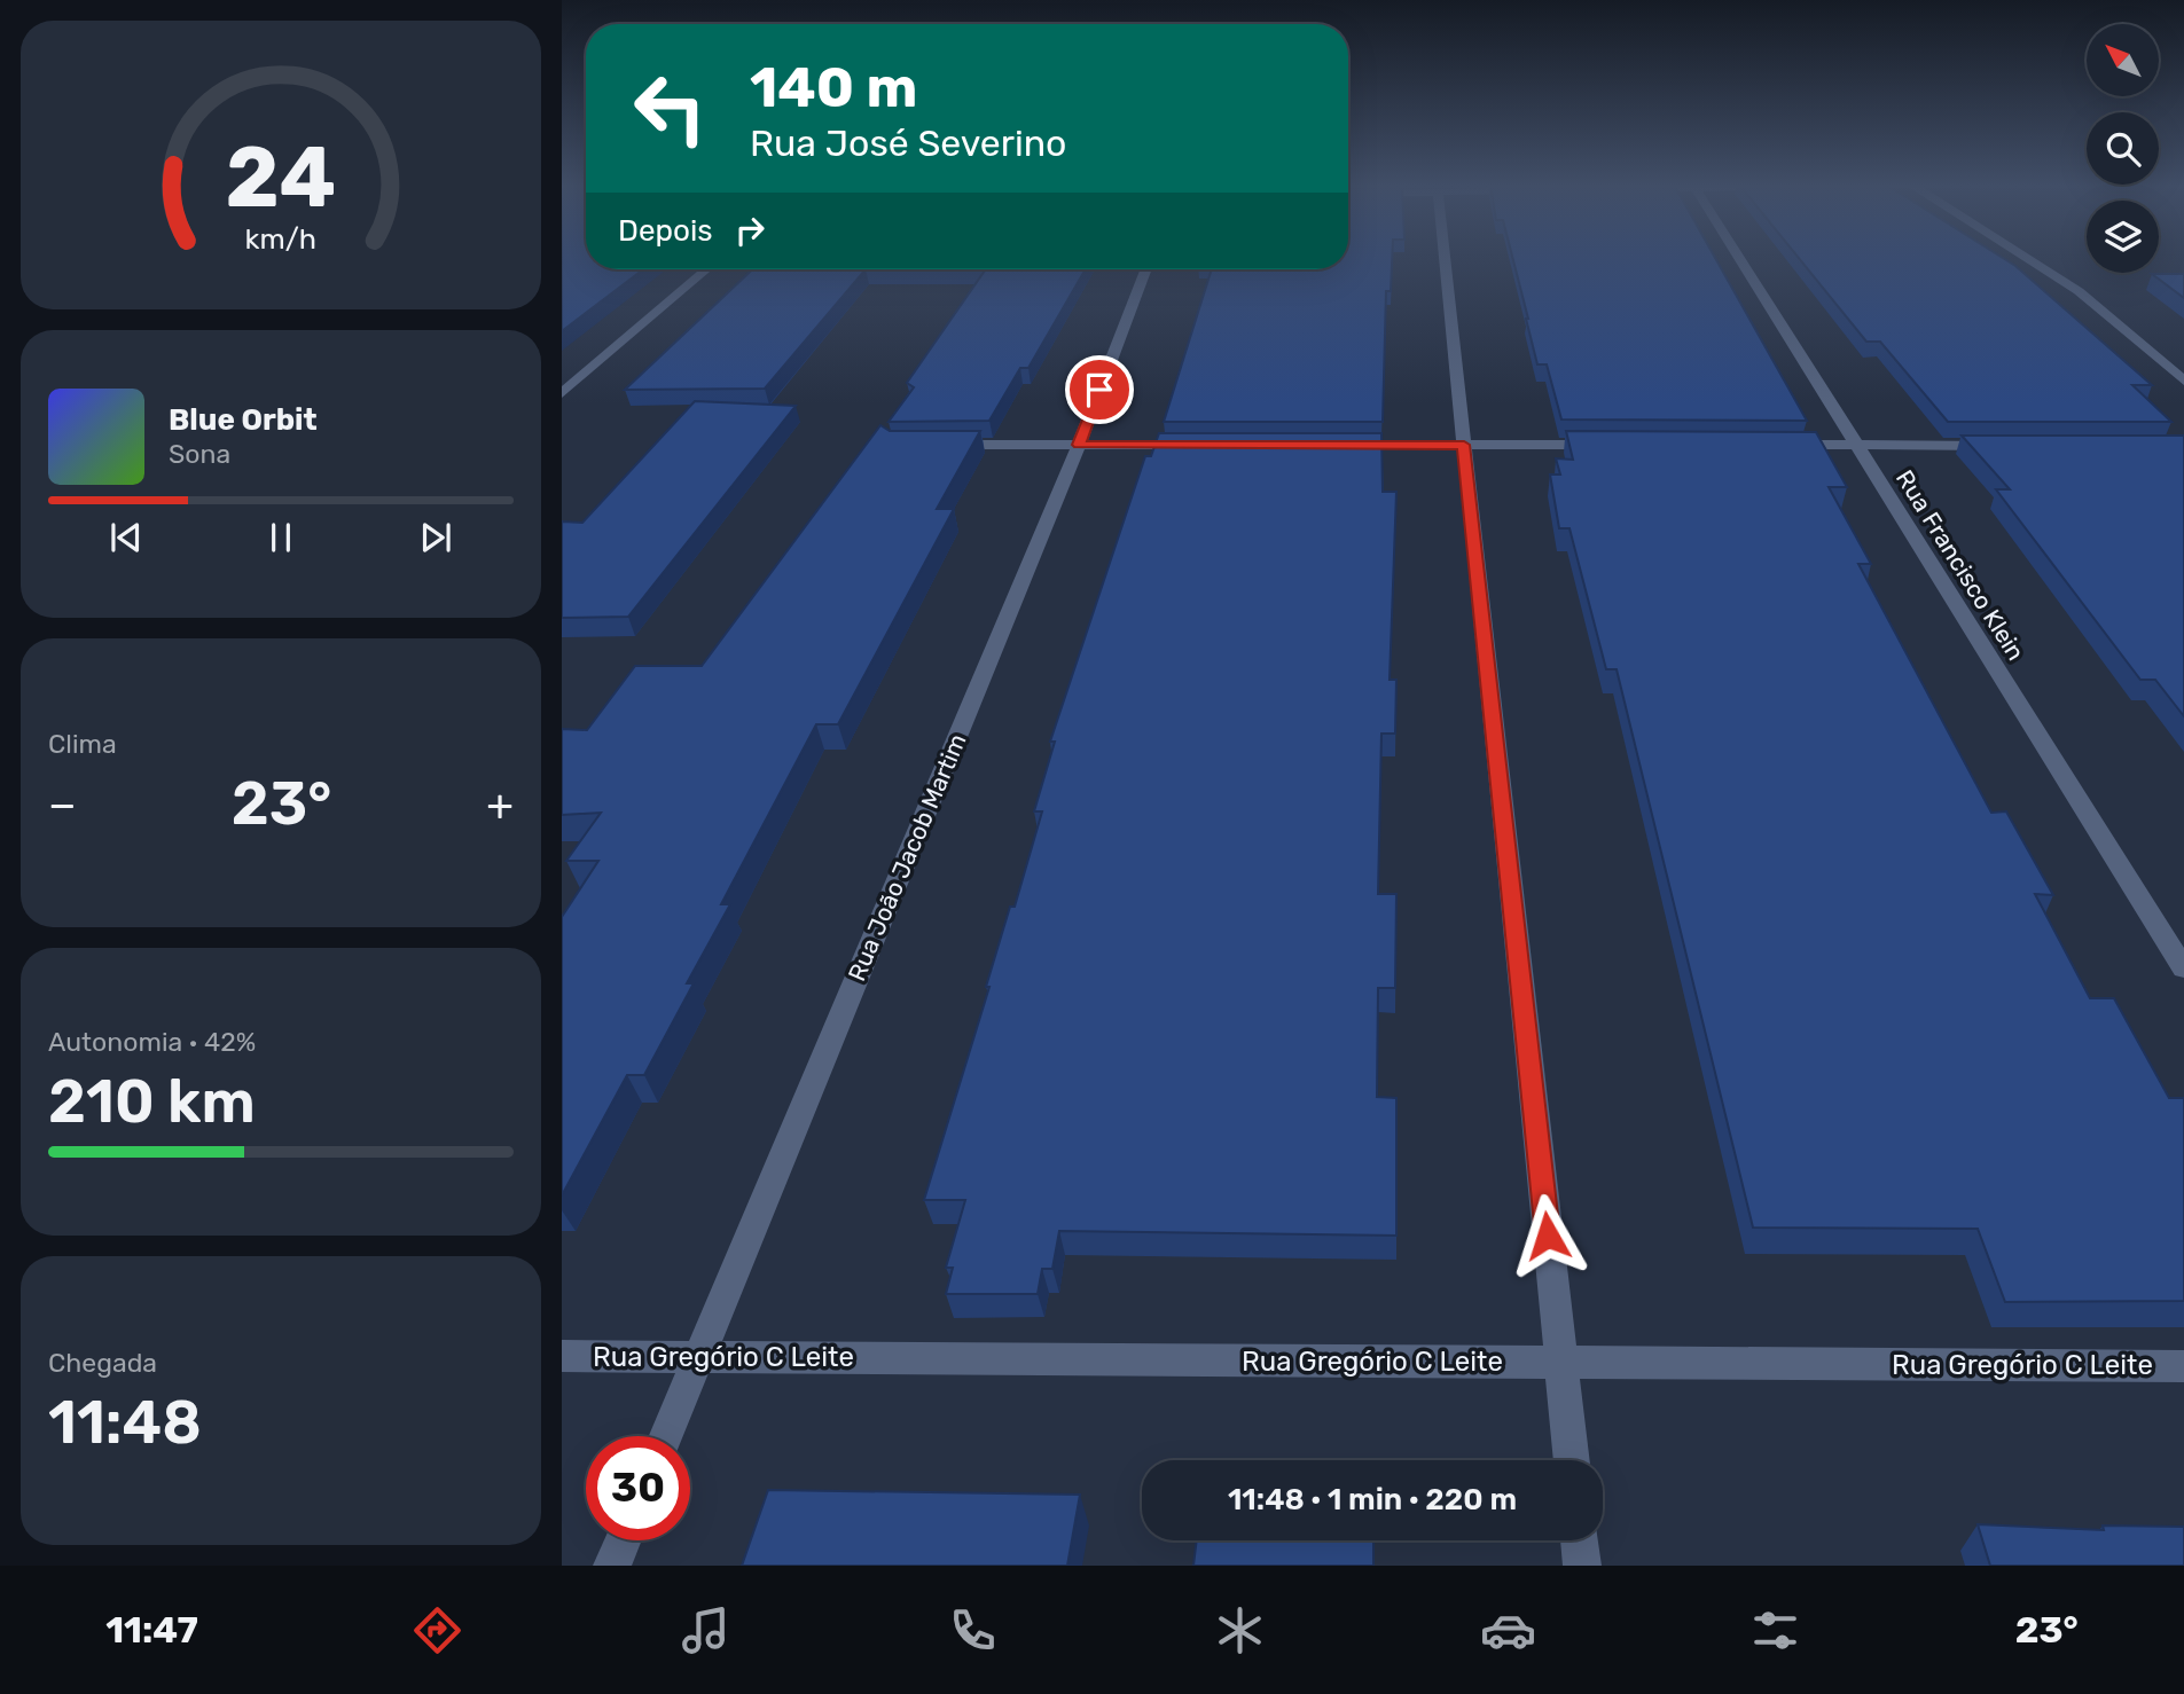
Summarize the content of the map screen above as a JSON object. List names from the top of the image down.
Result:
{
  "streets": {
    "street": ["Rua Francisco Klein", "Rua João Jacob Martim", "Rua Gregório C Leite"]
  },
  "crossings": [
    ["Rua João Jacob Martim", "Rua Gregório C Leite"]
  ],
  "north": "top left",
  "page": {
    "turn": ["140 m", "Rua José Severino"],
    "then": "Depois",
    "song": ["Blue Orbit", "Sona"],
    "tile": [
      "Clima",
      ["Autonomia · 42%", "210 km"],
      ["Chegada", "11:48"]
    ],
    "heat": ["−", "23°", "+"],
    "limit": "30",
    "trip": "11:48 · 1 min · 220 m",
    "tabs": ["11:47", "23°"],
    "gauge": ["24", "km/h"]
  }
}
